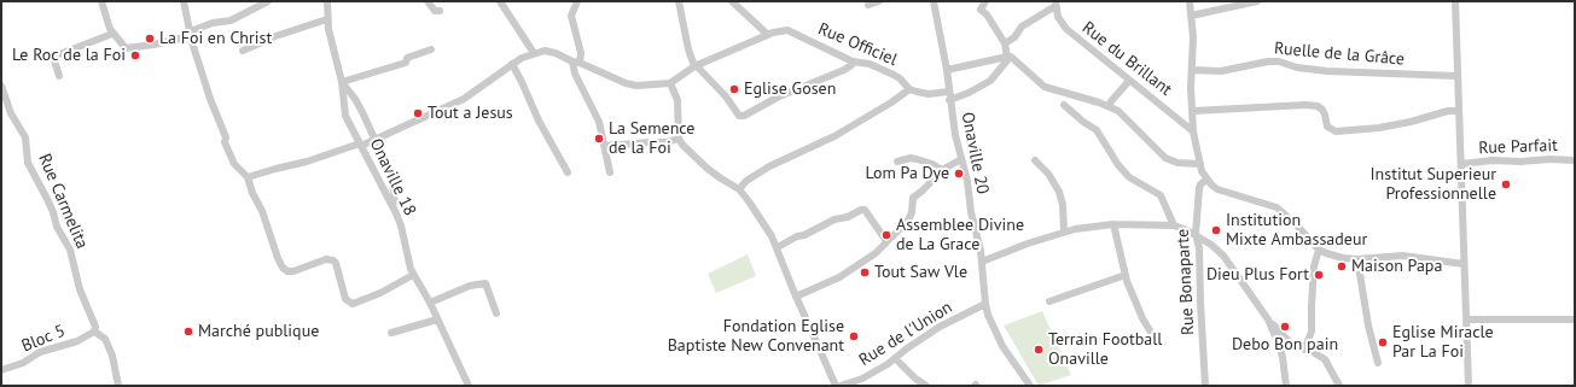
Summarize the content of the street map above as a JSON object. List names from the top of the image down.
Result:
{
  "streets": {
    "street": [
      "Rue Officiel",
      "Ruelle de la Grâce",
      "Rue du Brillant",
      "Rue Parfait",
      "Onaville 20",
      "Onaville 18",
      "Rue Carmelita",
      "Rue Bonaparte",
      "Rue de l'Union",
      "Bloc 5"
    ]
  },
  "crossings": [
    ["Onaville 20", "Rue de l'Union"],
    ["Rue Carmelita", "Bloc 5"]
  ],
  "places": [
    "La Foi en Christ",
    "Le Roc de la Foi",
    "Eglise Gosen",
    "Tout a Jesus",
    "La Semence de la Foi",
    "Lom Pa Dye",
    "Institut Superieur Professionnelle",
    "Institution Mixte Ambassadeur",
    "Assemblee Divine de La Grace",
    "Maison Papa",
    "Tout Saw Vle",
    "Dieu Plus Fort",
    "Debo Bon pain",
    "Marché publique",
    "Fondation Eglise Baptiste New Convenant",
    "Eglise Miracle Par La Foi",
    "Terrain Football Onaville"
  ]
}
